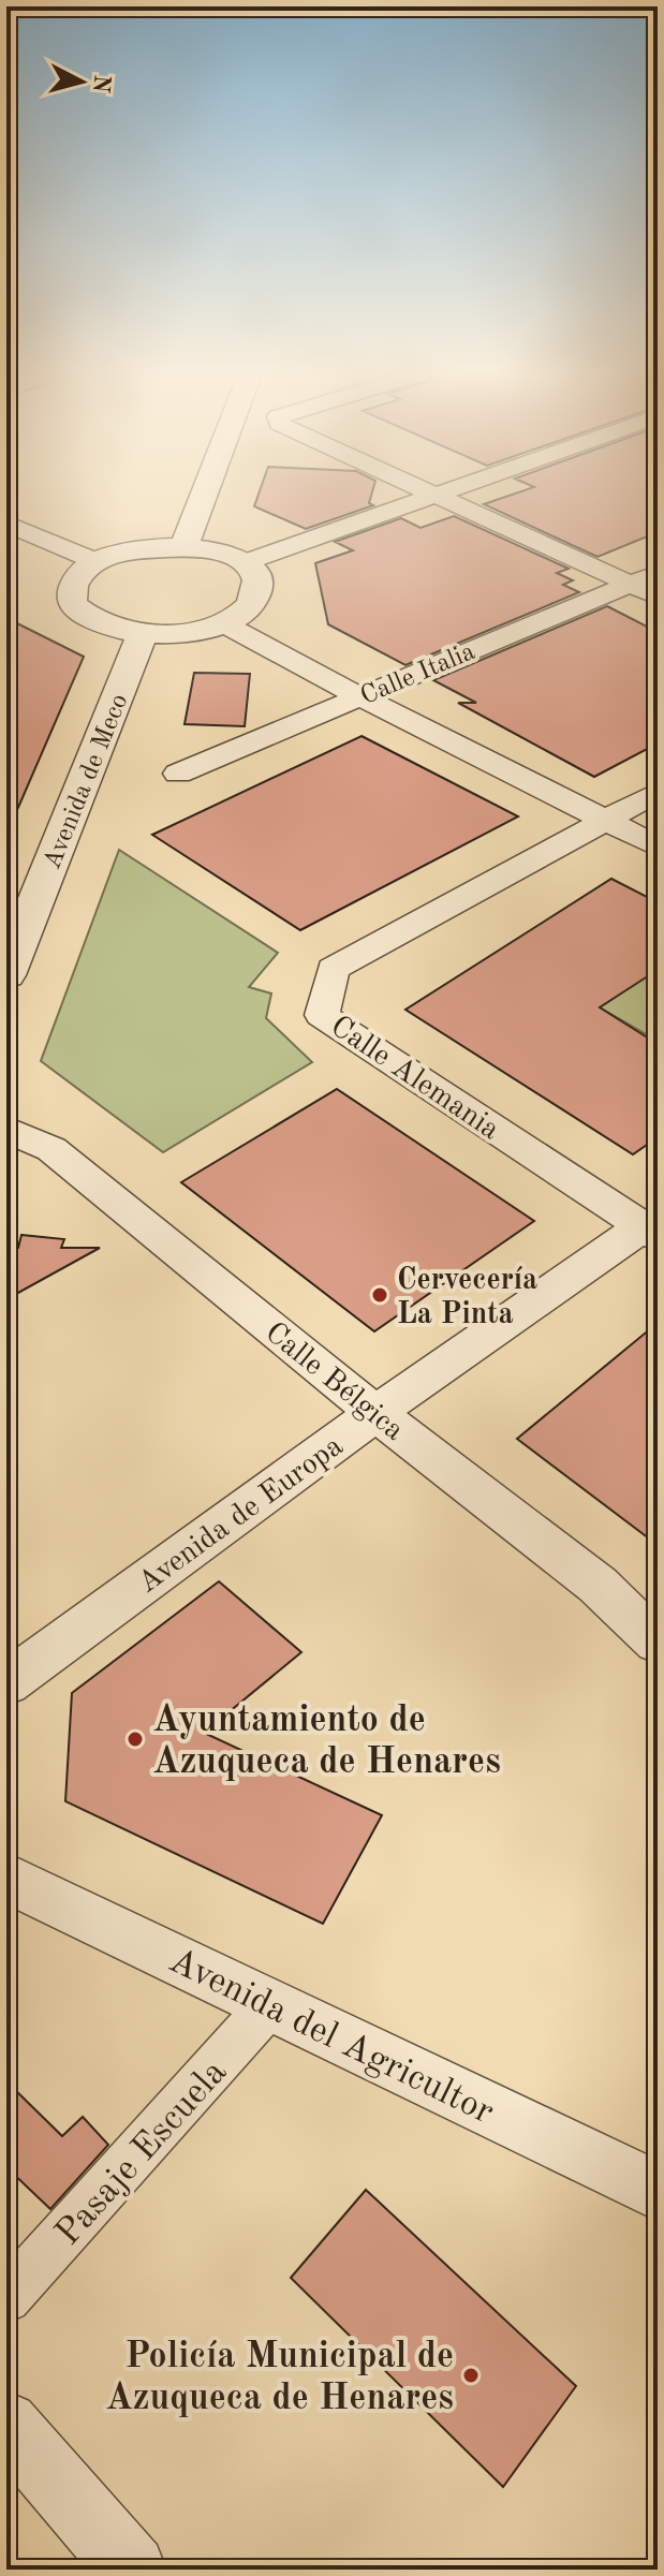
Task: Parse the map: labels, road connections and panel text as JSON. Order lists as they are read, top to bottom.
{
  "streets": {
    "street": [
      "Calle Italia",
      "Avenida de Meco",
      "Calle Alemania",
      "Calle Bélgica",
      "Avenida de Europa",
      "Avenida del Agricultor",
      "Pasaje Escuela"
    ]
  },
  "crossings": [
    ["Calle Alemania", "Avenida de Europa"],
    ["Calle Bélgica", "Avenida de Europa"],
    ["Avenida del Agricultor", "Pasaje Escuela"]
  ],
  "places": ["Cervecería La Pinta", "Ayuntamiento de Azuqueca de Henares", "Policía Municipal de Azuqueca de Henares"],
  "north": "right"
}
